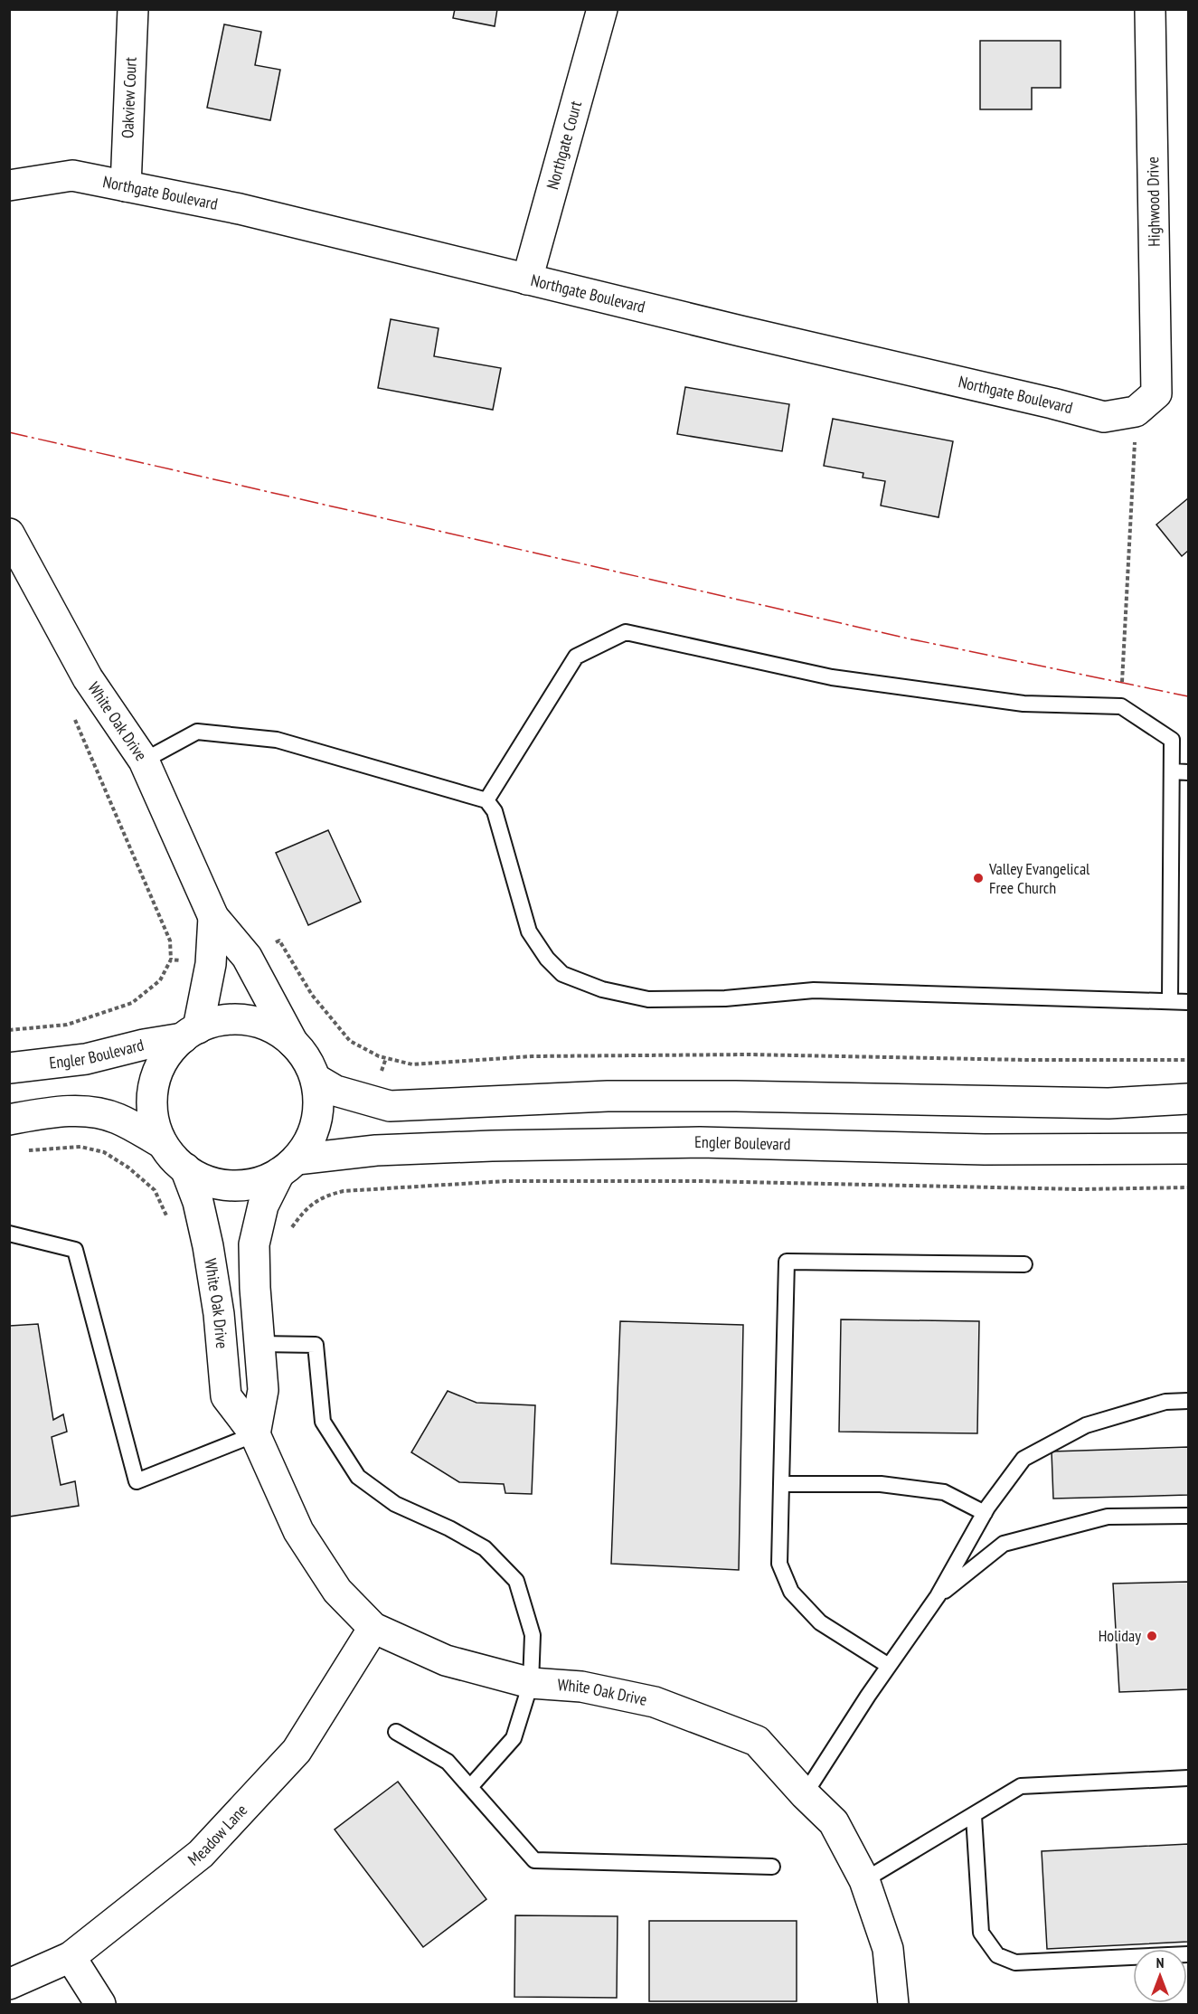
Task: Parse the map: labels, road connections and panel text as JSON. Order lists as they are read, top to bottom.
{
  "streets": {
    "street": [
      "Oakview Court",
      "Northgate Court",
      "Northgate Boulevard",
      "Highwood Drive",
      "White Oak Drive",
      "Engler Boulevard",
      "Meadow Lane"
    ]
  },
  "crossings": [
    ["Oakview Court", "Northgate Boulevard"],
    ["Northgate Court", "Northgate Boulevard"],
    ["Northgate Boulevard", "Highwood Drive"],
    ["White Oak Drive", "Engler Boulevard"],
    ["White Oak Drive", "Meadow Lane"]
  ],
  "places": ["Valley Evangelical Free Church", "Holiday"],
  "north": "top"
}
